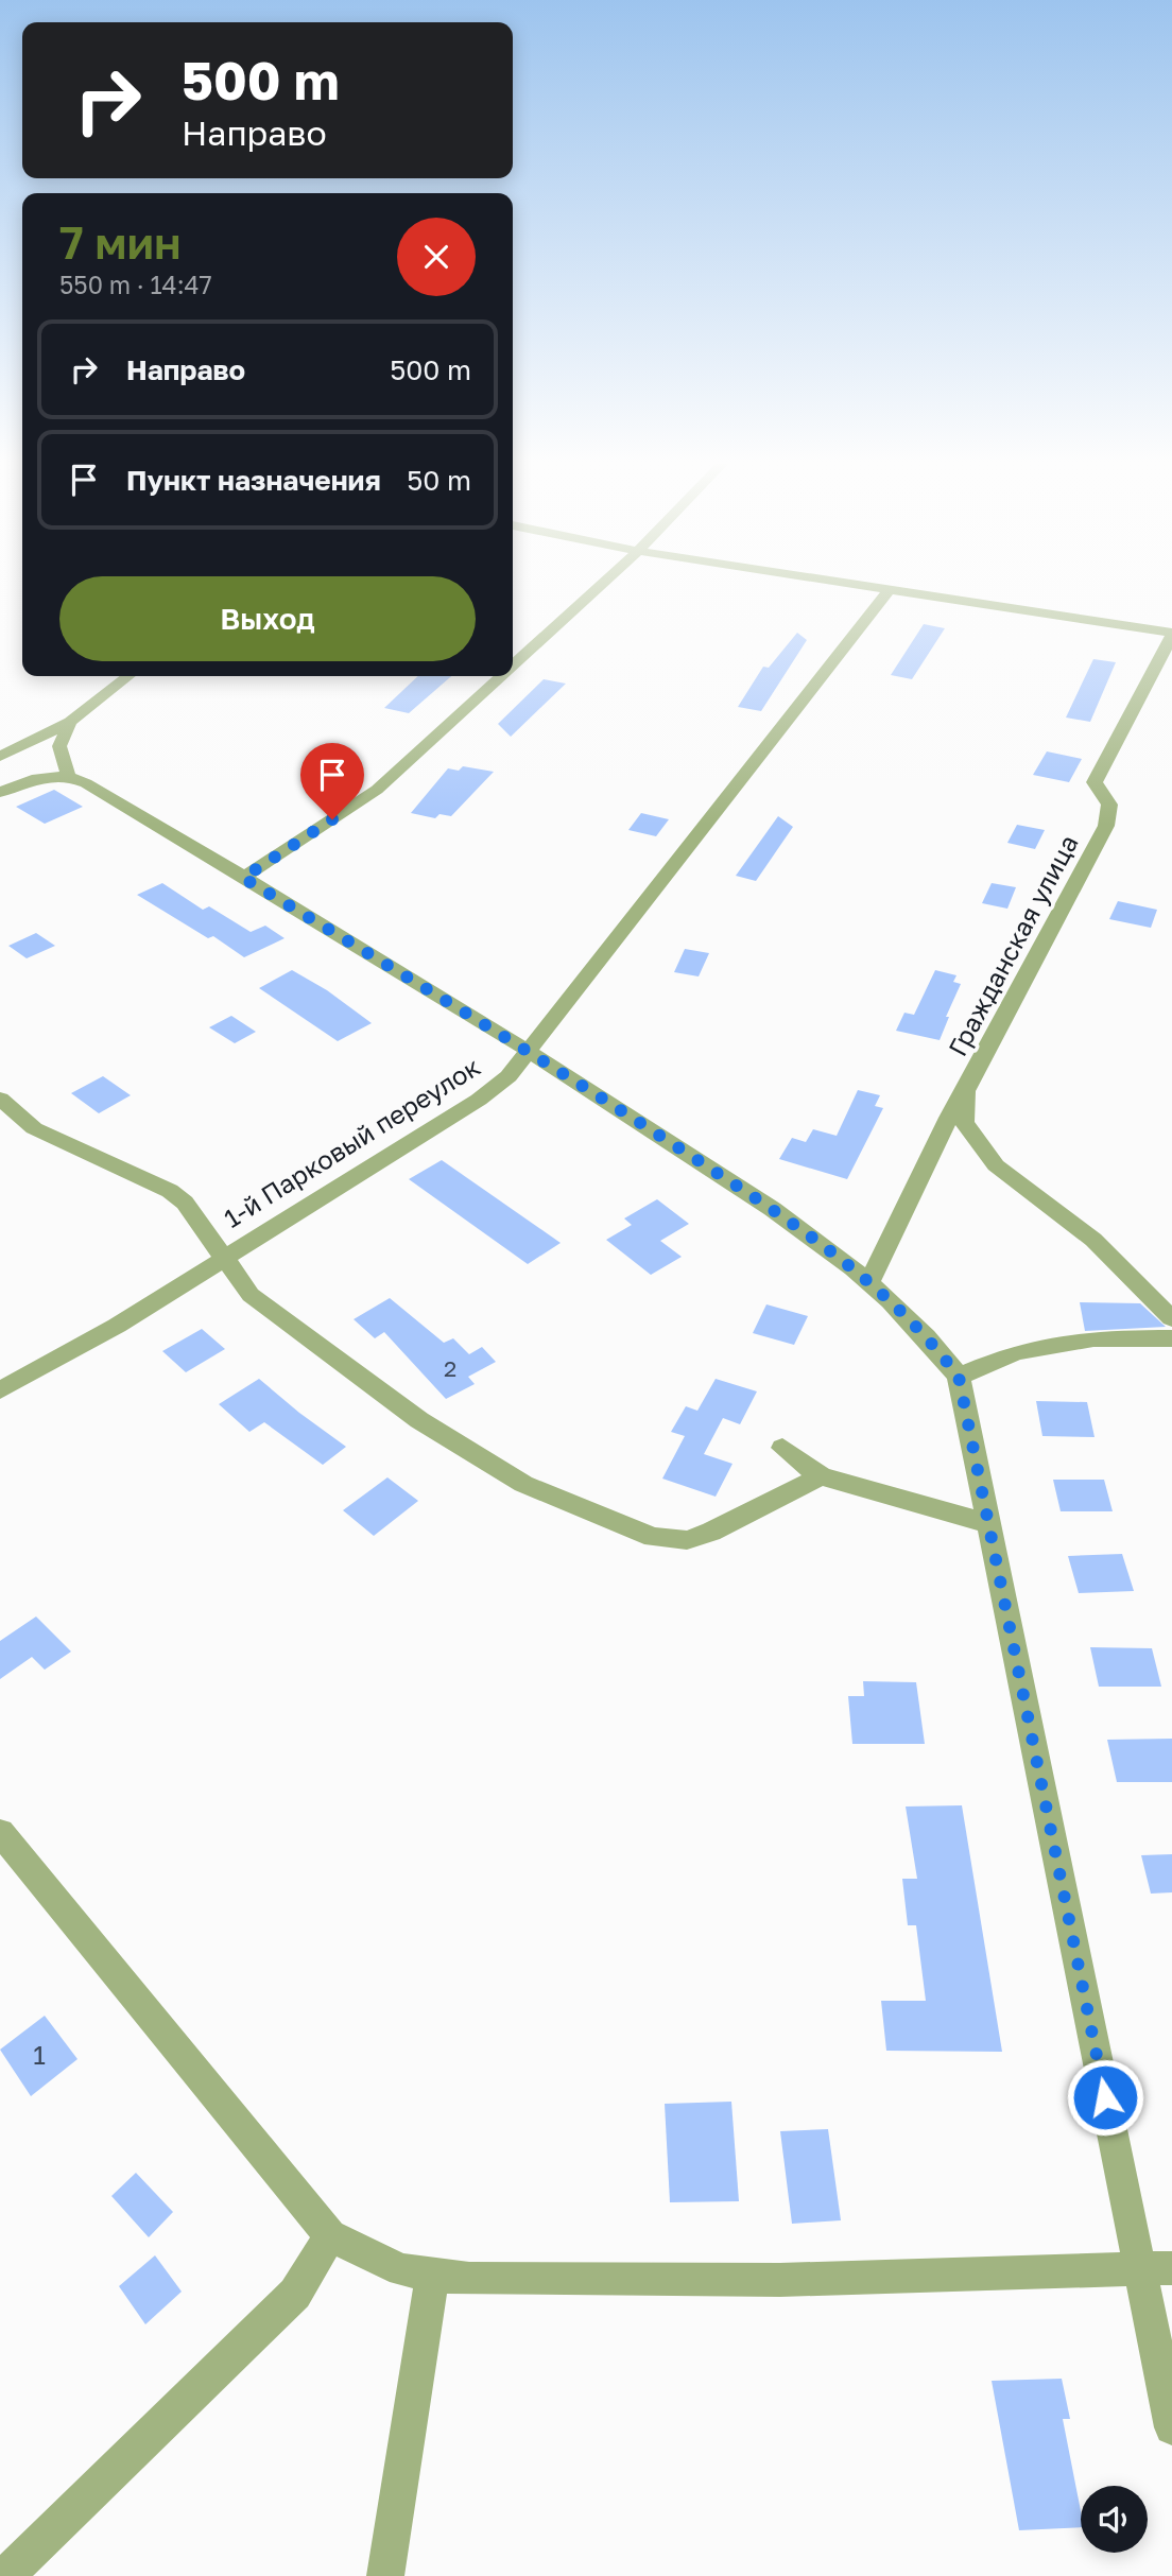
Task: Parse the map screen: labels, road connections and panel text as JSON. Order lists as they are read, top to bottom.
{
  "streets": {
    "street": ["Гражданская улица", "1-й Парковый переулок"]
  },
  "house_numbers": ["2", "1"],
  "page": {
    "turn": ["500 m", "Направо"],
    "heading": ["7 мин", "550 m · 14:47"],
    "list": [
      {
        "name": "Направо",
        "value": "500 m"
      },
      {
        "name": "Пункт назначения",
        "value": "50 m"
      }
    ],
    "buttons": "Выход"
  }
}
